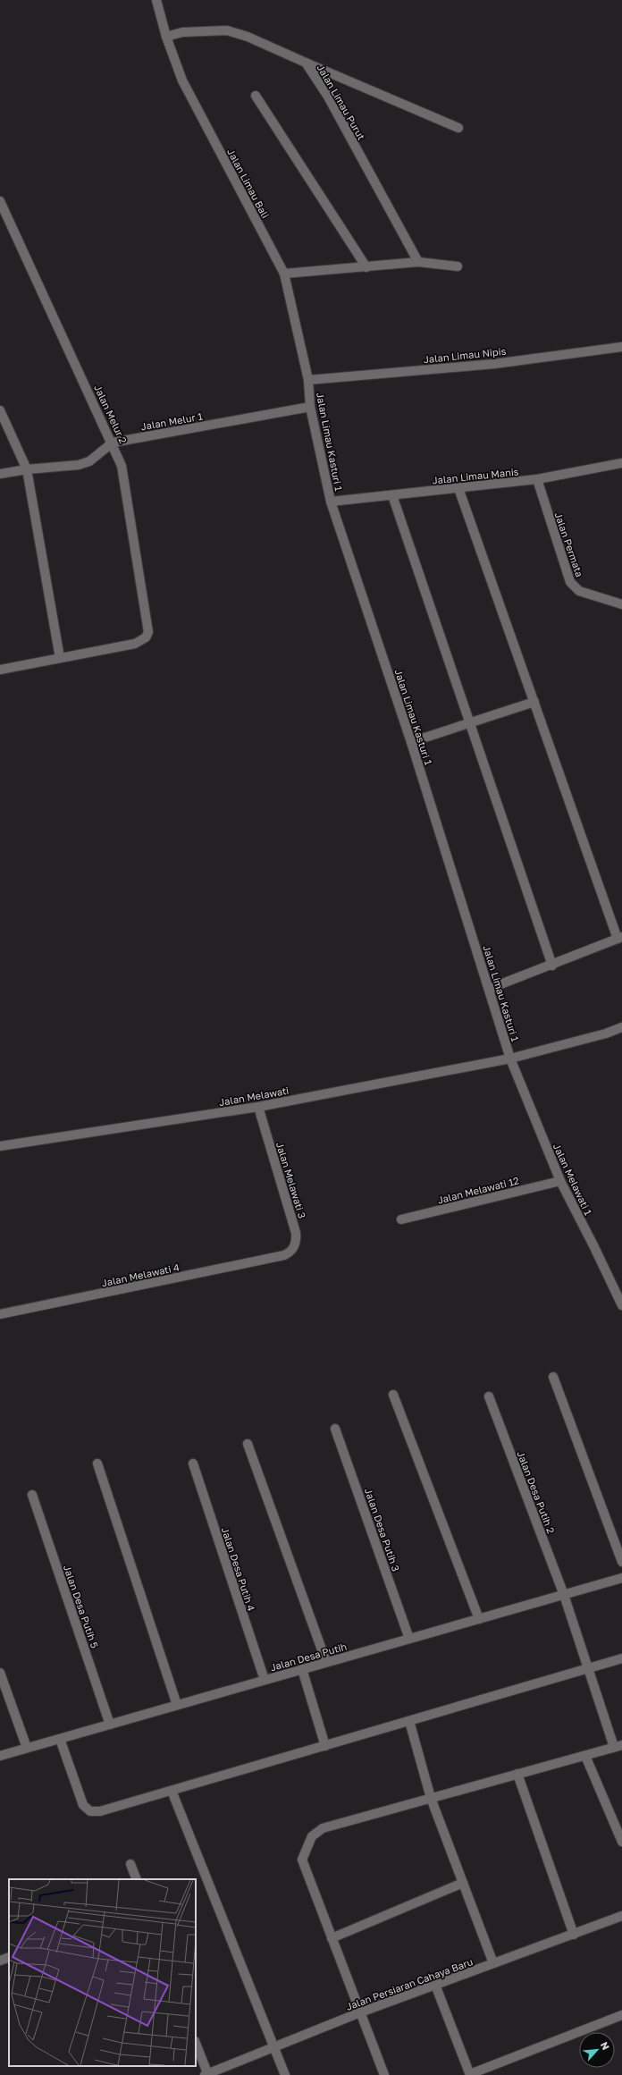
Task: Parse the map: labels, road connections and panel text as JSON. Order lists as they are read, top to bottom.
{
  "streets": {
    "street": [
      "Jalan Limau Purut",
      "Jalan Limau Bali",
      "Jalan Limau Nipis",
      "Jalan Melur 2",
      "Jalan Melur 1",
      "Jalan Limau Kasturi 1",
      "Jalan Limau Manis",
      "Jalan Permata",
      "Jalan Melawati",
      "Jalan Melawati 1",
      "Jalan Melawati 3",
      "Jalan Melawati 12",
      "Jalan Melawati 4",
      "Jalan Desa Putih 2",
      "Jalan Desa Putih 3",
      "Jalan Desa Putih 4",
      "Jalan Desa Putih 5",
      "Jalan Desa Putih",
      "Jalan Persiaran Cahaya Baru"
    ]
  },
  "crossings": [
    ["Jalan Limau Purut", "Jalan Limau Bali"],
    ["Jalan Limau Bali", "Jalan Limau Nipis"],
    ["Jalan Limau Bali", "Jalan Limau Kasturi 1"],
    ["Jalan Limau Nipis", "Jalan Limau Kasturi 1"],
    ["Jalan Melur 2", "Jalan Melur 1"],
    ["Jalan Melur 1", "Jalan Limau Kasturi 1"],
    ["Jalan Limau Kasturi 1", "Jalan Limau Manis"],
    ["Jalan Limau Kasturi 1", "Jalan Melawati"],
    ["Jalan Limau Kasturi 1", "Jalan Melawati 1"],
    ["Jalan Limau Manis", "Jalan Permata"],
    ["Jalan Melawati", "Jalan Melawati 1"],
    ["Jalan Melawati", "Jalan Melawati 3"],
    ["Jalan Melawati 1", "Jalan Melawati 12"],
    ["Jalan Melawati 3", "Jalan Melawati 4"],
    ["Jalan Desa Putih 2", "Jalan Desa Putih"],
    ["Jalan Desa Putih 3", "Jalan Desa Putih"],
    ["Jalan Desa Putih 4", "Jalan Desa Putih"],
    ["Jalan Desa Putih 5", "Jalan Desa Putih"]
  ],
  "north": "top right"
}
